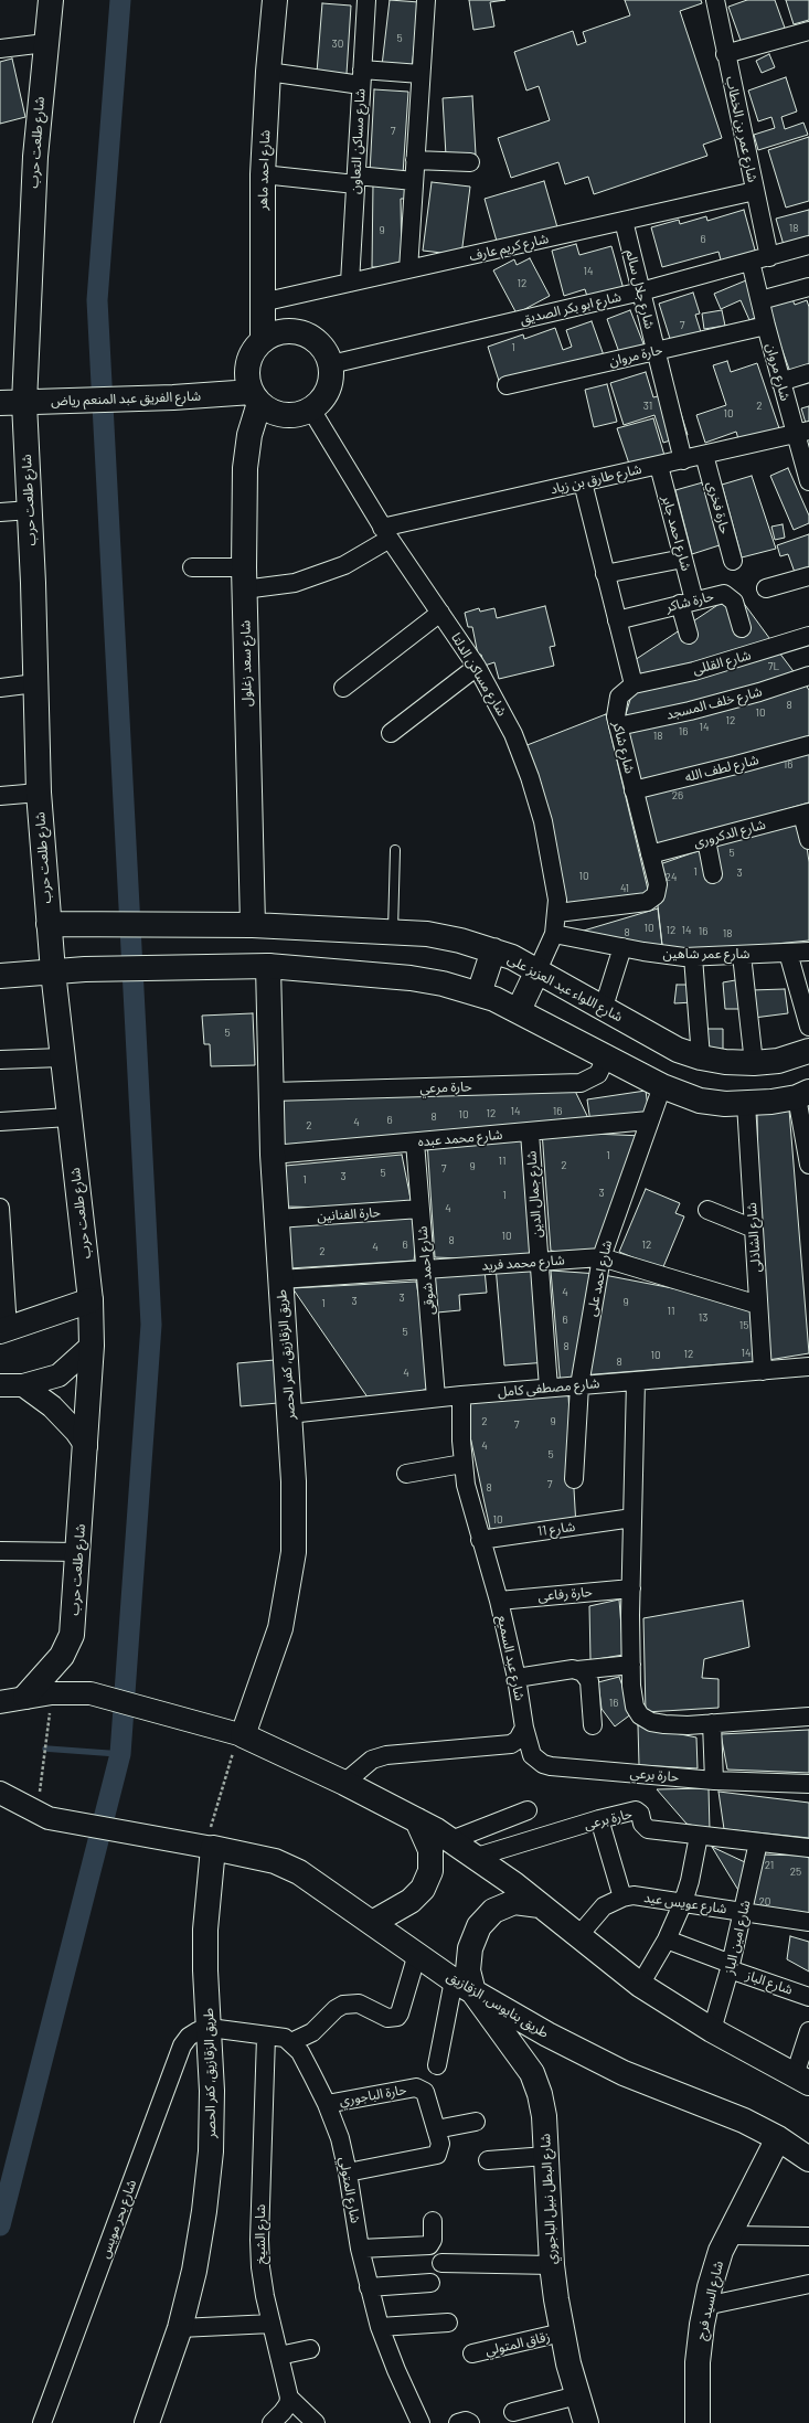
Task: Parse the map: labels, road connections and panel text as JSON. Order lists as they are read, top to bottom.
{
  "streets": {
    "main road": [
      "شارع طلعت حرب",
      "شارع احمد ماهر",
      "شارع الفريق عبد المنعم رياض",
      "شارع سعد زغلول",
      "شارع اللواء عبد العزيز على",
      "طريق الزقازيق, كفر الحصر",
      "طريق بنايوس, الزقازيق",
      "شارع البطل نبيل الباجوري",
      "شارع السيد فرج"
    ],
    "street": [
      "شارع عمر بن الخطاب",
      "شارع مساكن التعاون",
      "شارع كريم عارف",
      "شارع جلال سالم",
      "شارع ابو بكر الصديق",
      "حارة مروان",
      "شارع مروان",
      "شارع طارق بن زياد",
      "حارة فخري",
      "شارع احمد جابر",
      "حارة شاكر",
      "شارع القللى",
      "شارع مساكن الدلتا",
      "شارع خلف المسجد",
      "شارع شاكر",
      "شارع لطف الله",
      "شارع الدكرورى",
      "شارع عمر شاهين",
      "حارة مرعي",
      "شارع محمد عبده",
      "شارع جمال الدين",
      "حارة الفنانين",
      "شارع الشاذلى",
      "شارع محمد فريد",
      "شارع احمد شوقى",
      "شارع احمد على",
      "شارع مصطفى كامل",
      "شارع 11",
      "حارة رفاعى",
      "شارع عبد السميع",
      "حارة برعي",
      "حارة برعى",
      "شارع عويس عيد",
      "شارع امين الباز",
      "شارع الباز",
      "حارة الباجوري",
      "شارع المتولي",
      "شارع بحر مويس",
      "شارع الشيخ",
      "زقاق المتولي"
    ]
  },
  "crossings": [
    ["شارع عمر بن الخطاب", "شارع كريم عارف"],
    ["شارع عمر بن الخطاب", "شارع ابو بكر الصديق"],
    ["شارع مساكن التعاون", "شارع كريم عارف"],
    ["شارع طلعت حرب", "شارع الفريق عبد المنعم رياض"],
    ["شارع طلعت حرب", "شارع اللواء عبد العزيز على"],
    ["شارع احمد ماهر", "شارع كريم عارف"],
    ["شارع احمد ماهر", "شارع ابو بكر الصديق"],
    ["شارع احمد ماهر", "شارع الفريق عبد المنعم رياض"],
    ["شارع احمد ماهر", "شارع سعد زغلول"],
    ["شارع احمد ماهر", "شارع مساكن الدلتا"],
    ["شارع كريم عارف", "شارع جلال سالم"],
    ["شارع جلال سالم", "شارع ابو بكر الصديق"],
    ["شارع جلال سالم", "حارة مروان"],
    ["شارع جلال سالم", "شارع طارق بن زياد"],
    ["شارع ابو بكر الصديق", "شارع مروان"],
    ["شارع ابو بكر الصديق", "شارع الفريق عبد المنعم رياض"],
    ["شارع ابو بكر الصديق", "شارع سعد زغلول"],
    ["شارع ابو بكر الصديق", "شارع مساكن الدلتا"],
    ["حارة مروان", "شارع مروان"],
    ["شارع مروان", "شارع طارق بن زياد"],
    ["شارع الفريق عبد المنعم رياض", "شارع سعد زغلول"],
    ["شارع الفريق عبد المنعم رياض", "شارع مساكن الدلتا"],
    ["شارع طارق بن زياد", "حارة فخري"],
    ["شارع طارق بن زياد", "شارع احمد جابر"],
    ["شارع طارق بن زياد", "شارع سعد زغلول"],
    ["شارع طارق بن زياد", "شارع مساكن الدلتا"],
    ["شارع احمد جابر", "حارة شاكر"],
    ["شارع القللى", "شارع شاكر"],
    ["شارع سعد زغلول", "شارع مساكن الدلتا"],
    ["شارع سعد زغلول", "شارع اللواء عبد العزيز على"],
    ["شارع مساكن الدلتا", "شارع شاكر"],
    ["شارع مساكن الدلتا", "شارع عمر شاهين"],
    ["شارع مساكن الدلتا", "شارع اللواء عبد العزيز على"],
    ["شارع خلف المسجد", "شارع شاكر"],
    ["شارع شاكر", "شارع لطف الله"],
    ["شارع شاكر", "شارع الدكرورى"],
    ["حارة مرعي", "طريق الزقازيق, كفر الحصر"],
    ["شارع محمد عبده", "شارع جمال الدين"],
    ["شارع محمد عبده", "شارع احمد شوقى"],
    ["شارع محمد عبده", "شارع احمد على"],
    ["شارع محمد عبده", "طريق الزقازيق, كفر الحصر"],
    ["شارع جمال الدين", "شارع محمد فريد"],
    ["شارع جمال الدين", "شارع مصطفى كامل"],
    ["حارة الفنانين", "شارع احمد شوقى"],
    ["حارة الفنانين", "طريق الزقازيق, كفر الحصر"],
    ["شارع الشاذلى", "شارع محمد فريد"],
    ["شارع الشاذلى", "شارع مصطفى كامل"],
    ["شارع محمد فريد", "شارع احمد شوقى"],
    ["شارع محمد فريد", "شارع احمد على"],
    ["شارع محمد فريد", "طريق الزقازيق, كفر الحصر"],
    ["شارع احمد شوقى", "شارع مصطفى كامل"],
    ["شارع احمد على", "شارع مصطفى كامل"],
    ["طريق الزقازيق, كفر الحصر", "شارع مصطفى كامل"],
    ["طريق الزقازيق, كفر الحصر", "طريق بنايوس, الزقازيق"],
    ["طريق الزقازيق, كفر الحصر", "شارع بحر مويس"],
    ["شارع مصطفى كامل", "شارع عبد السميع"],
    ["شارع 11", "شارع عبد السميع"],
    ["حارة رفاعى", "شارع عبد السميع"],
    ["شارع عبد السميع", "حارة برعي"],
    ["حارة برعى", "شارع امين الباز"],
    ["شارع عويس عيد", "شارع امين الباز"],
    ["شارع امين الباز", "شارع الباز"],
    ["طريق بنايوس, الزقازيق", "شارع البطل نبيل الباجوري"],
    ["طريق بنايوس, الزقازيق", "شارع السيد فرج"],
    ["حارة الباجوري", "شارع المتولي"],
    ["شارع البطل نبيل الباجوري", "زقاق المتولي"]
  ],
  "house_numbers": [
    "5",
    "30",
    "7",
    "18",
    "9",
    "6",
    "14",
    "12",
    "7",
    "1",
    "31",
    "2",
    "10",
    "7L",
    "8",
    "10",
    "12",
    "14",
    "16",
    "18",
    "16",
    "26",
    "5",
    "1",
    "3",
    "10",
    "24",
    "41",
    "10",
    "12",
    "14",
    "16",
    "8",
    "18",
    "5",
    "14",
    "16",
    "12",
    "10",
    "8",
    "6",
    "4",
    "2",
    "1",
    "11",
    "2",
    "9",
    "7",
    "5",
    "3",
    "1",
    "3",
    "1",
    "4",
    "10",
    "8",
    "6",
    "12",
    "4",
    "2",
    "4",
    "3",
    "3",
    "9",
    "1",
    "11",
    "13",
    "6",
    "15",
    "5",
    "8",
    "14",
    "12",
    "10",
    "8",
    "4",
    "2",
    "9",
    "7",
    "4",
    "5",
    "7",
    "8",
    "10",
    "16",
    "21",
    "25",
    "20"
  ]
}
